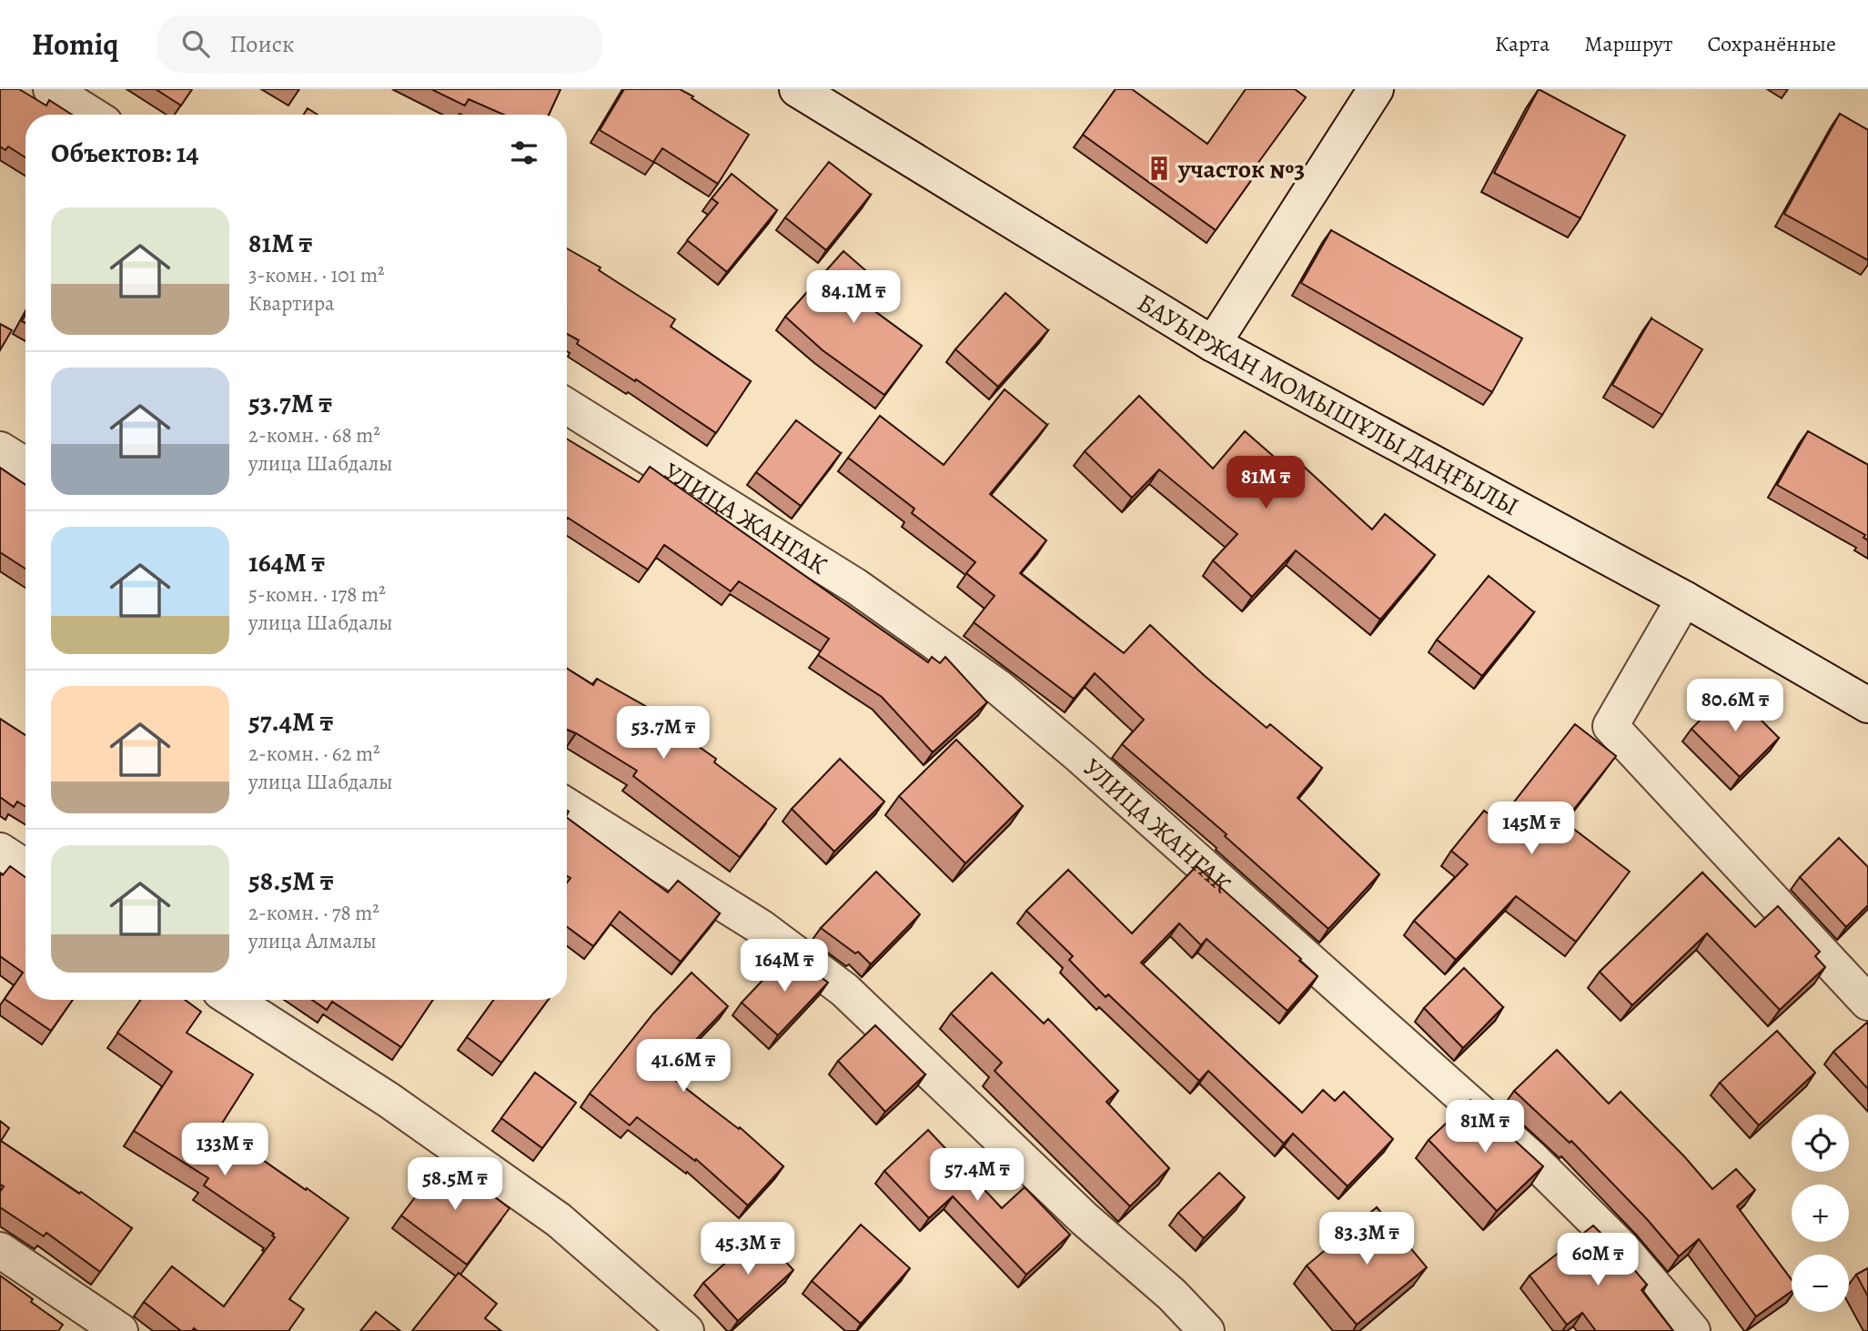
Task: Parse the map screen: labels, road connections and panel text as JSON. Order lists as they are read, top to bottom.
{
  "streets": {
    "street": ["БАУЫРЖАН МОМЫШҰЛЫ ДАҢҒЫЛЫ", "УЛИЦА ЖАНГАК"]
  },
  "places": {
    "building": ["участок №3"]
  },
  "page": {
    "header": "Homiq",
    "search": "Поиск",
    "nav": ["Карта", "Маршрут", "Сохранённые"],
    "heading": "Объектов: 14",
    "list": [
      {
        "name": "81M ₸",
        "note": "3-комн. · 101 m² · Квартира"
      },
      {
        "name": "53.7M ₸",
        "note": "2-комн. · 68 m² · улица Шабдалы"
      },
      {
        "name": "164M ₸",
        "note": "5-комн. · 178 m² · улица Шабдалы"
      },
      {
        "name": "57.4M ₸",
        "note": "2-комн. · 62 m² · улица Шабдалы"
      },
      {
        "name": "58.5M ₸",
        "note": "2-комн. · 78 m² · улица Алмалы"
      }
    ],
    "price": [
      "84.1M ₸",
      "81M ₸",
      "80.6M ₸",
      "53.7M ₸",
      "145M ₸",
      "164M ₸",
      "41.6M ₸",
      "81M ₸",
      "133M ₸",
      "57.4M ₸",
      "58.5M ₸",
      "83.3M ₸",
      "45.3M ₸",
      "60M ₸"
    ],
    "map_buttons": ["+", "−"]
  }
}
